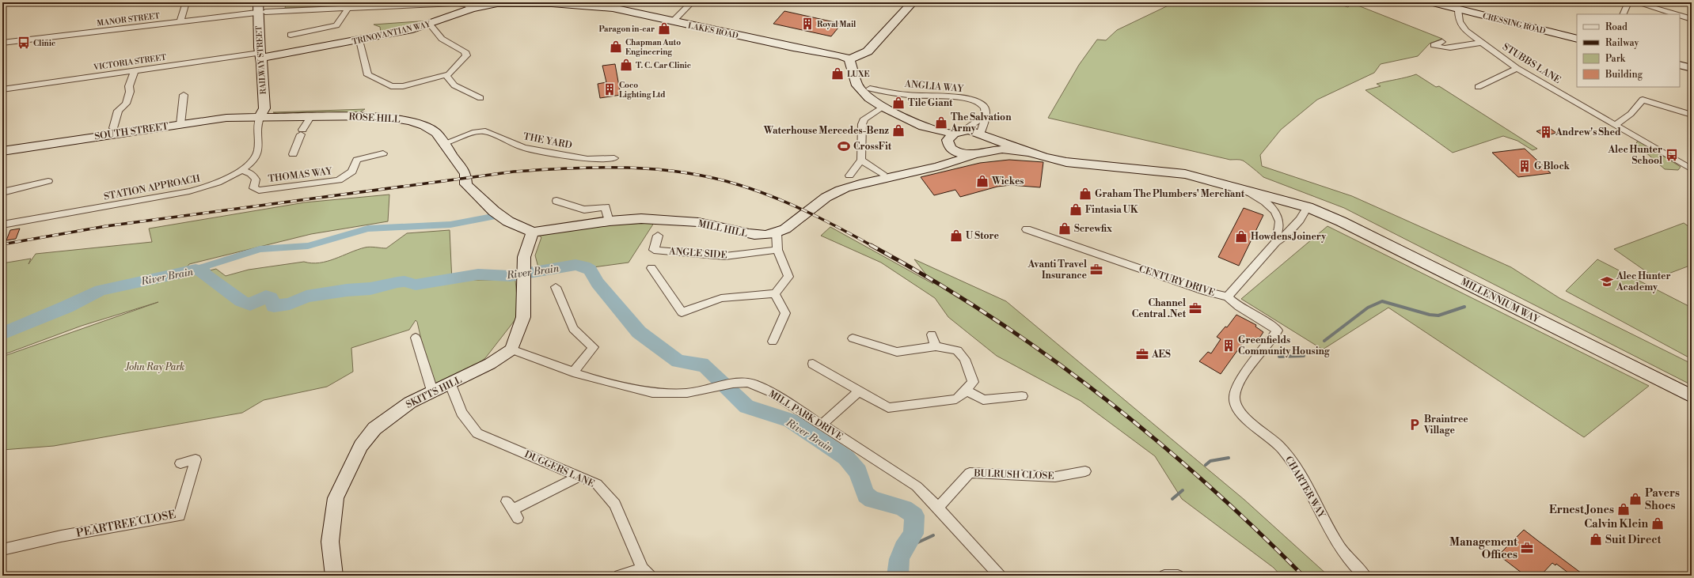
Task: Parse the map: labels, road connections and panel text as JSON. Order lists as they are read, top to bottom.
{
  "streets": {
    "main road": [
      "CRESSING ROAD",
      "LAKES ROAD",
      "TRINOVANTIAN WAY",
      "RAILWAY STREET",
      "ROSE HILL",
      "SOUTH STREET",
      "MILL HILL",
      "MILLENNIUM WAY",
      "SKITTS HILL"
    ],
    "street": [
      "MANOR STREET",
      "VICTORIA STREET",
      "STUBBS LANE",
      "ANGLIA WAY",
      "THE YARD",
      "THOMAS WAY",
      "STATION APPROACH",
      "ANGLE SIDE",
      "CENTURY DRIVE",
      "MILL PARK DRIVE",
      "DUGGERS LANE",
      "BULRUSH CLOSE",
      "CHARTER WAY",
      "PEARTREE CLOSE"
    ]
  },
  "crossings": [
    ["MANOR STREET", "LAKES ROAD"],
    ["MANOR STREET", "TRINOVANTIAN WAY"],
    ["MANOR STREET", "RAILWAY STREET"],
    ["CRESSING ROAD", "STUBBS LANE"],
    ["LAKES ROAD", "TRINOVANTIAN WAY"],
    ["TRINOVANTIAN WAY", "RAILWAY STREET"],
    ["TRINOVANTIAN WAY", "VICTORIA STREET"],
    ["RAILWAY STREET", "VICTORIA STREET"],
    ["RAILWAY STREET", "ROSE HILL"],
    ["RAILWAY STREET", "SOUTH STREET"],
    ["RAILWAY STREET", "STATION APPROACH"],
    ["ROSE HILL", "SOUTH STREET"],
    ["ROSE HILL", "THE YARD"],
    ["ROSE HILL", "STATION APPROACH"],
    ["ROSE HILL", "MILL HILL"],
    ["SOUTH STREET", "STATION APPROACH"],
    ["THOMAS WAY", "STATION APPROACH"],
    ["CENTURY DRIVE", "MILLENNIUM WAY"],
    ["CENTURY DRIVE", "CHARTER WAY"],
    ["SKITTS HILL", "MILL PARK DRIVE"],
    ["SKITTS HILL", "DUGGERS LANE"],
    ["MILL PARK DRIVE", "BULRUSH CLOSE"]
  ],
  "water": ["River Brain"],
  "parks": ["John Ray Park"],
  "places": {
    "building": [
      "Royal Mail",
      "Coco Lighting Ltd",
      "Andrew's Shed",
      "G Block",
      "Greenfields Community Housing"
    ],
    "shop": [
      "Paragon in-car",
      "Chapman Auto Engineering",
      "T. C. Car Clinic",
      "LUXE",
      "Tile Giant",
      "The Salvation Army",
      "Waterhouse Mercedes-Benz",
      "Wickes",
      "Graham The Plumbers' Merchant",
      "Fintasia UK",
      "Screwfix",
      "U Store",
      "Howdens Joinery",
      "Pavers Shoes",
      "Ernest Jones",
      "Calvin Klein",
      "Suit Direct"
    ],
    "bus stop": ["Clinic", "Alec Hunter School"],
    "sports": ["CrossFit"],
    "office": [
      "Avanti Travel Insurance",
      "Channel Central .Net",
      "AES",
      "Management Offices"
    ],
    "school or university": ["Alec Hunter Academy"],
    "parking": ["Braintree Village"]
  },
  "legend": [
    "Road",
    "Railway",
    "Park",
    "Building"
  ]
}
